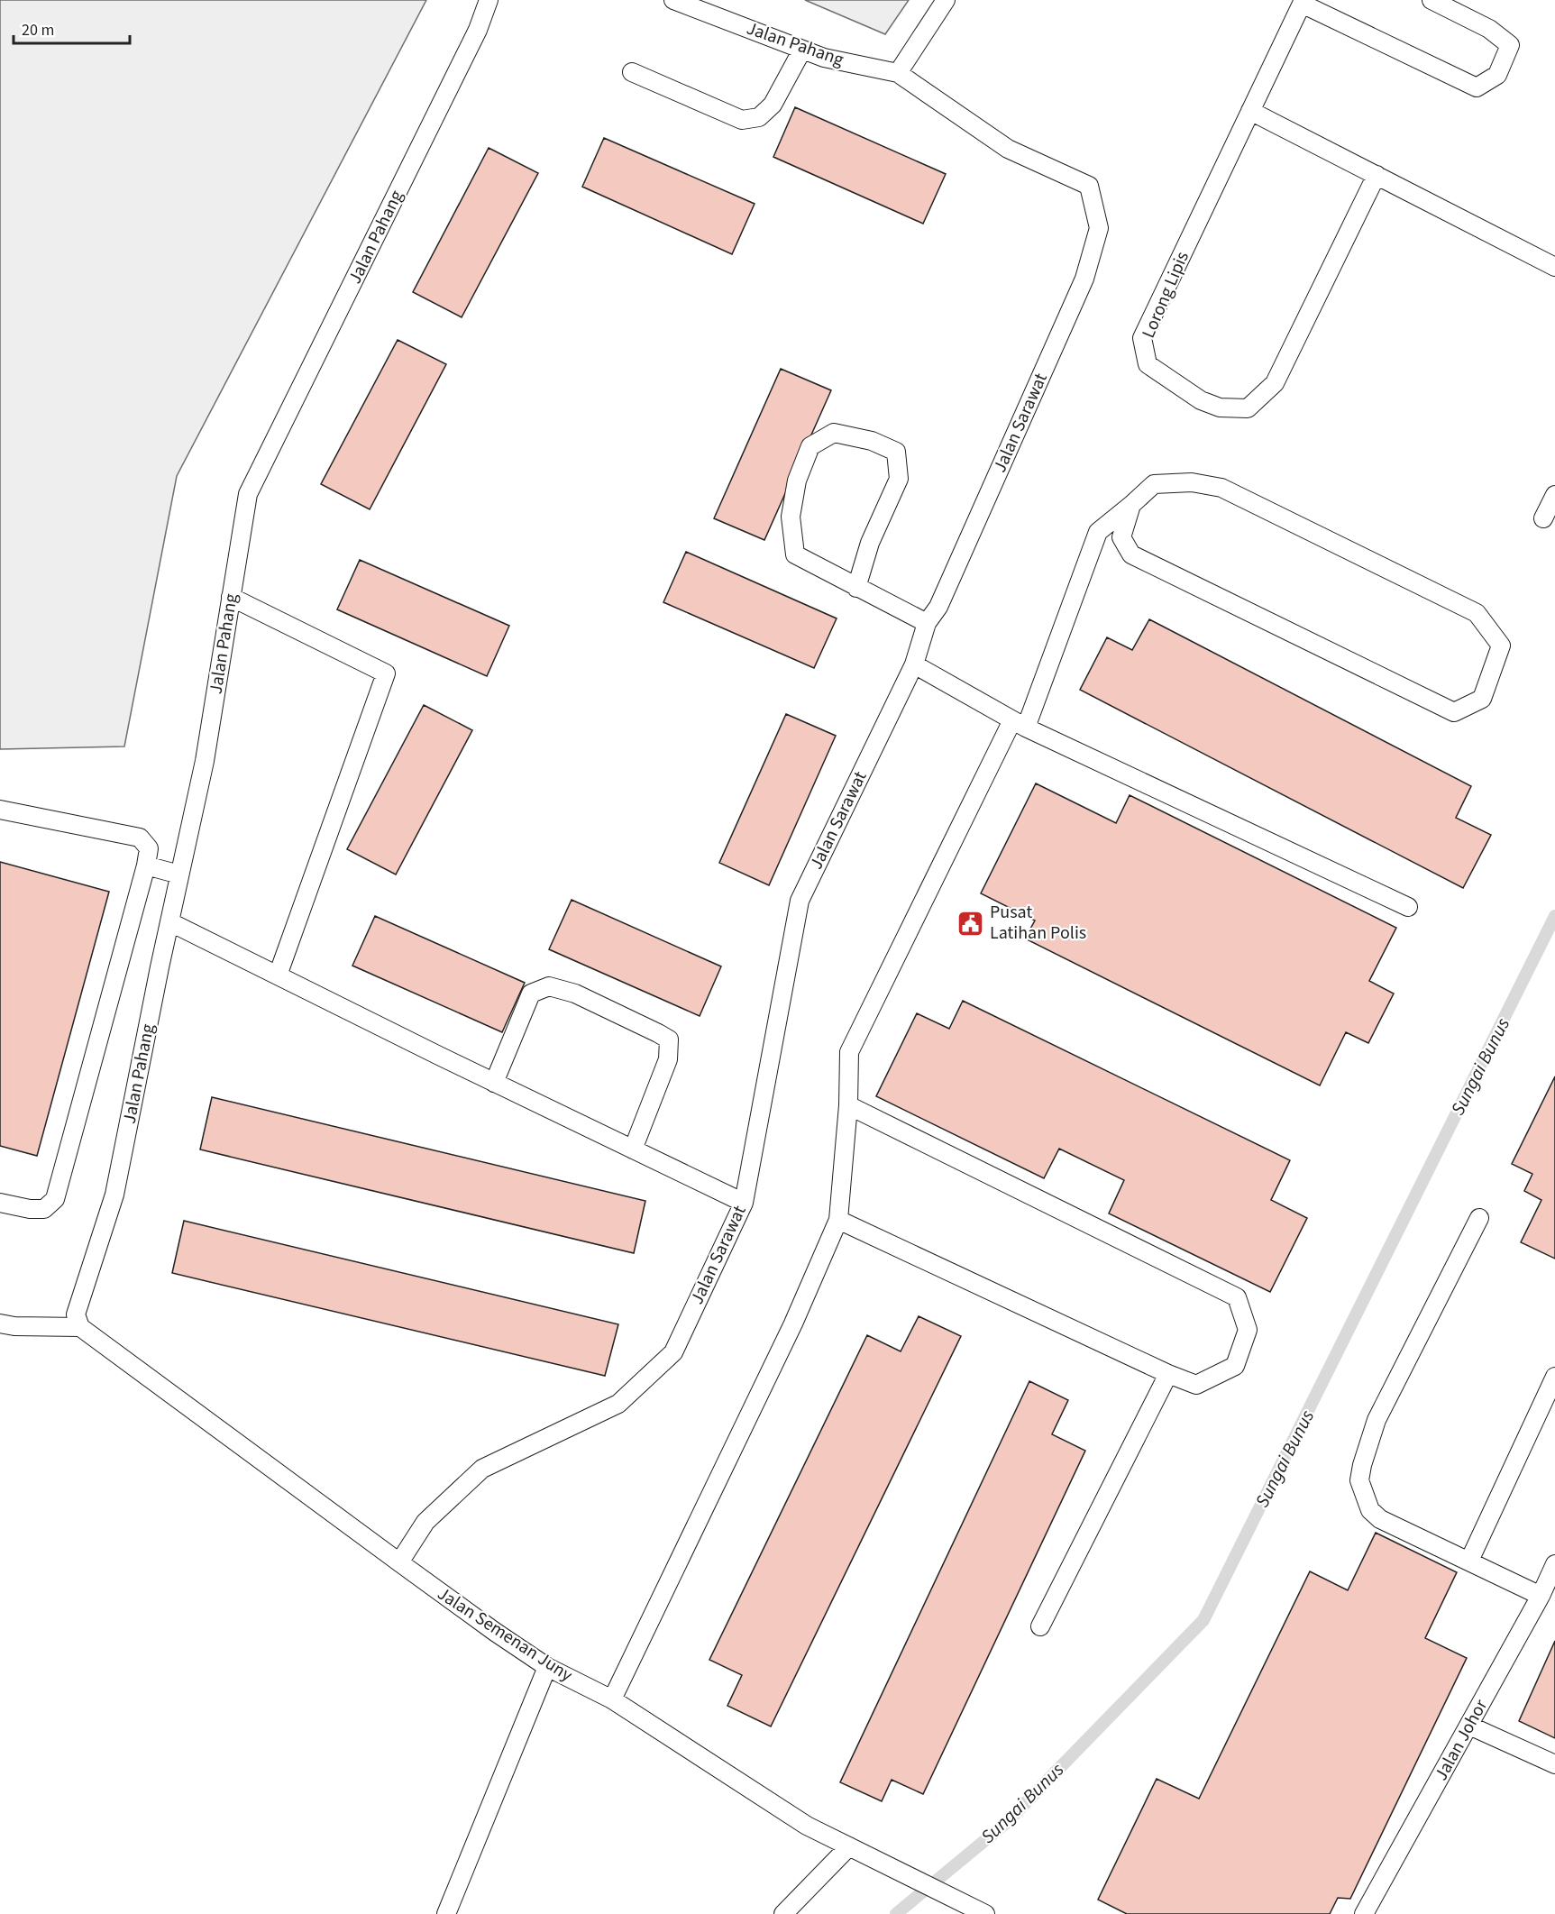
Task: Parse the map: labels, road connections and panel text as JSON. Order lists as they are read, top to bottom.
{
  "streets": {
    "lane": [
      "Jalan Pahang",
      "Lorong Lipis",
      "Jalan Sarawat",
      "Jalan Semenan Juny",
      "Jalan Johor"
    ]
  },
  "crossings": [
    ["Jalan Pahang", "Jalan Sarawat"],
    ["Jalan Pahang", "Jalan Semenan Juny"],
    ["Jalan Sarawat", "Jalan Semenan Juny"]
  ],
  "water": ["Sungai Bunus"],
  "places": {
    "public building": ["Pusat Latihan Polis"]
  },
  "scale_bar": "20 m"
}
